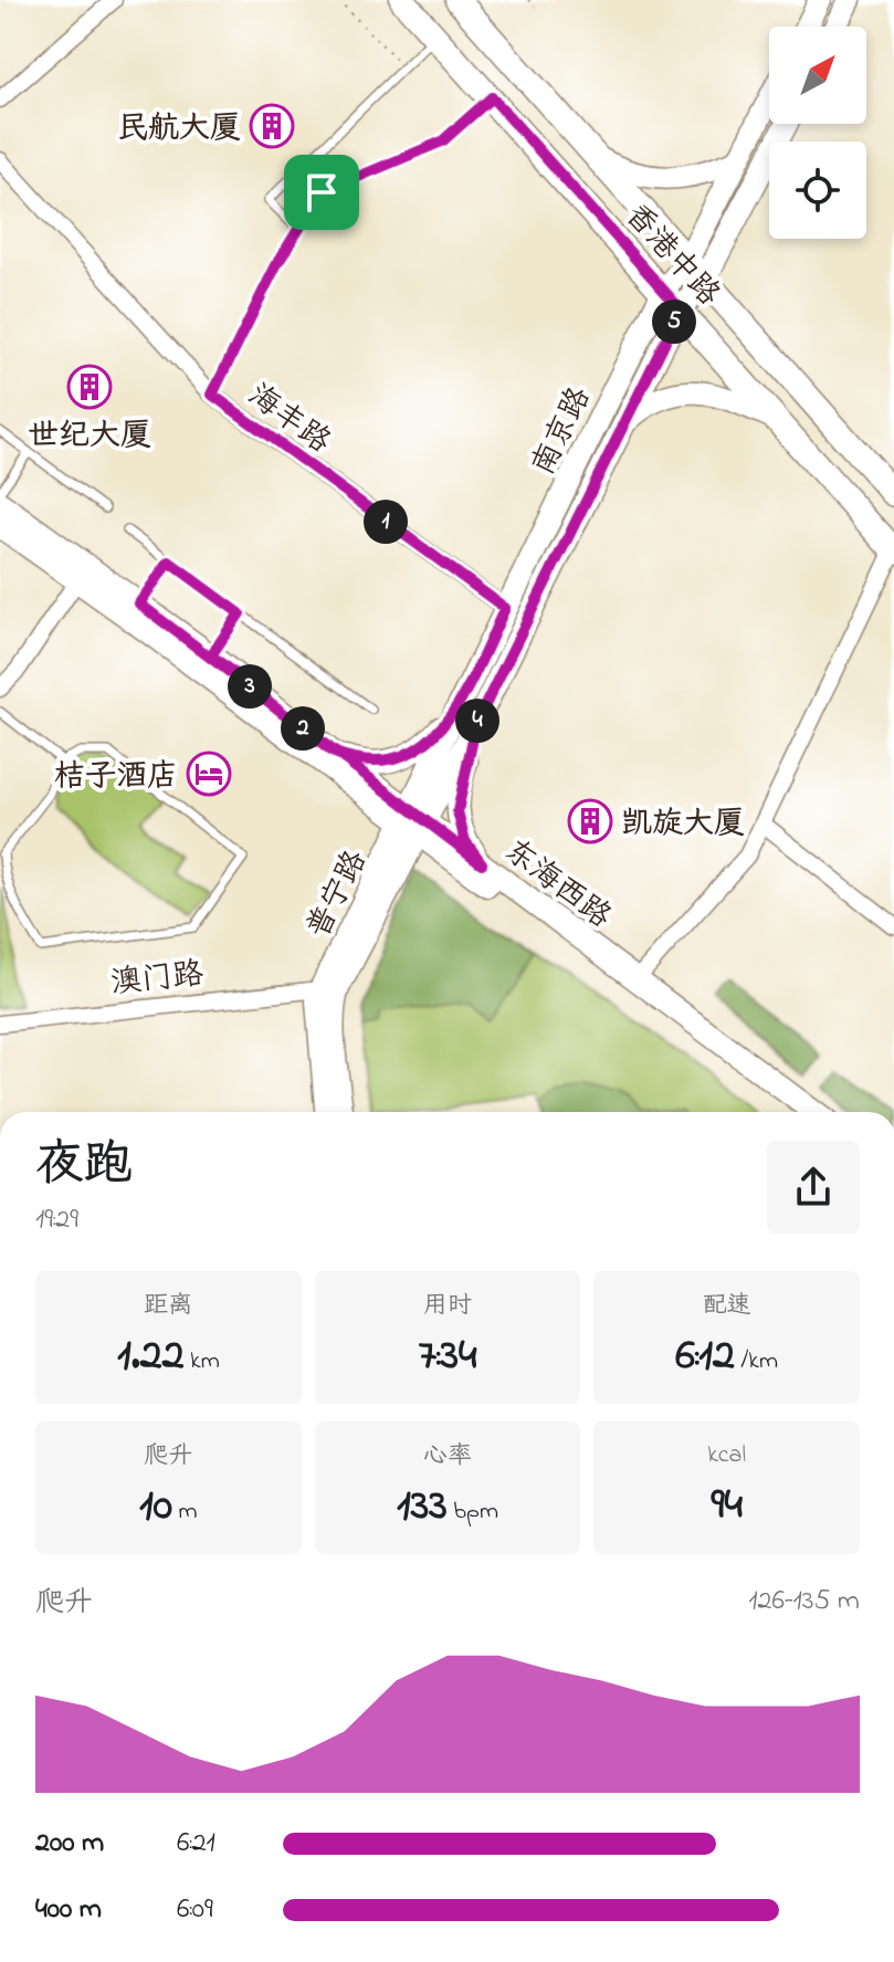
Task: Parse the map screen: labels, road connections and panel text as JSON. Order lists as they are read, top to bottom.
{
  "streets": {
    "main road": [
      "香港中路",
      "南京路",
      "东海西路",
      "普宁路"
    ],
    "street": ["海丰路", "澳门路"]
  },
  "crossings": [
    ["香港中路", "南京路"],
    ["海丰路", "南京路"],
    ["南京路", "东海西路"],
    ["南京路", "普宁路"],
    ["东海西路", "普宁路"],
    ["普宁路", "澳门路"]
  ],
  "places": {
    "building": ["民航大厦", "世纪大厦", "凯旋大厦"],
    "hotel": ["桔子酒店"]
  },
  "north": "top right",
  "page": {
    "pins": [
      "5",
      "1",
      "3",
      "4",
      "2"
    ],
    "heading": ["夜跑", "19:29"],
    "stats": [
      ["距离", "1.22 km"],
      ["用时", "7:34"],
      ["配速", "6:12 /km"],
      ["爬升", "10 m"],
      ["心率", "133 bpm"],
      ["kcal", "94"]
    ],
    "chart": ["爬升", "126–135 m"],
    "list": [
      {
        "name": "200 m",
        "note": "6:21"
      },
      {
        "name": "400 m",
        "note": "6:09"
      }
    ]
  }
}
